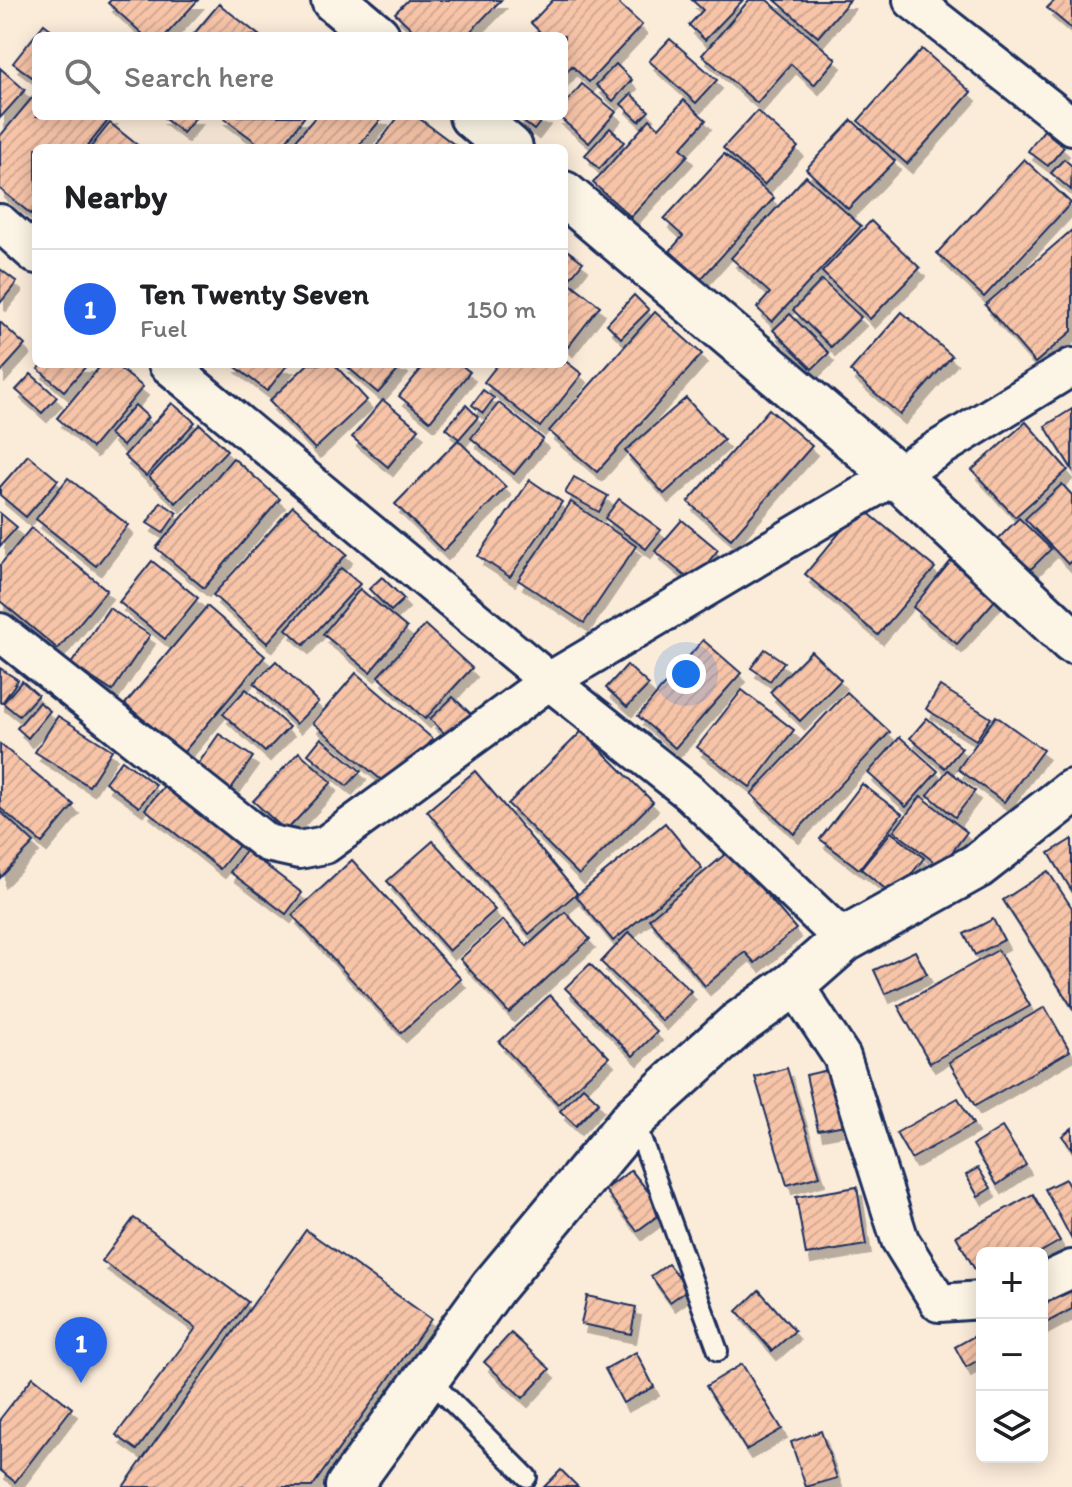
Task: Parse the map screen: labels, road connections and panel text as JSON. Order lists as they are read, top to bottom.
{
  "page": {
    "search": "Search here",
    "heading": "Nearby",
    "list": [
      {
        "mark": "1",
        "name": "Ten Twenty Seven",
        "note": "Fuel",
        "value": "150 m"
      }
    ],
    "map_buttons": ["+", "−"],
    "pins": "1"
  }
}
